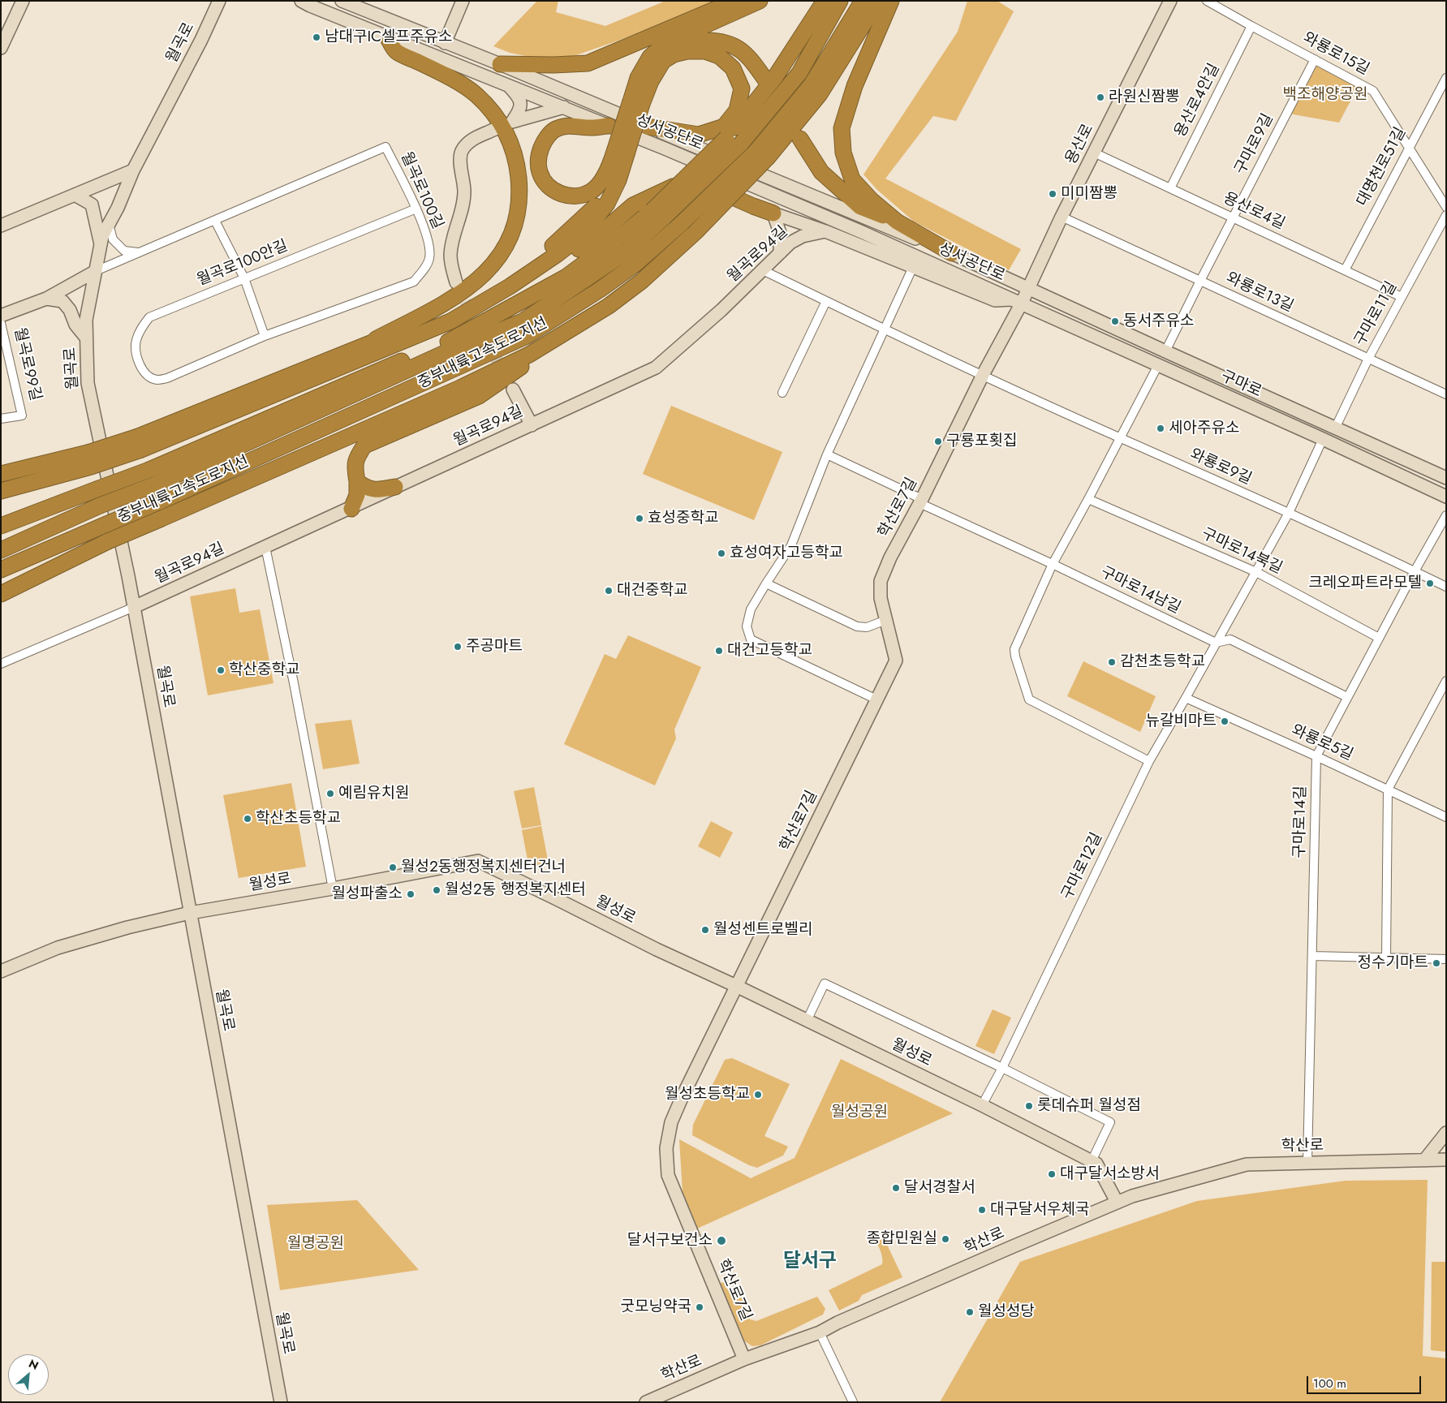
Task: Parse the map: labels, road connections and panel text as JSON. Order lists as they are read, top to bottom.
{
  "streets": {
    "highway": ["중부내륙고속도로지선"],
    "main road": [
      "월곡로",
      "성서공단로",
      "용산로",
      "월곡로94길",
      "월곡로99길",
      "구마로",
      "학산로7길",
      "월성로",
      "학산로"
    ],
    "street": [
      "와룡로15길",
      "용산로4안길",
      "구마로9길",
      "대명천로51길",
      "월곡로100길",
      "용산로4길",
      "월곡로100안길",
      "와룡로13길",
      "구마로11길",
      "와룡로9길",
      "구마로14북길",
      "구마로14남길",
      "와룡로5길",
      "구마로14길",
      "구마로12길"
    ]
  },
  "crossings": [
    ["월곡로", "월곡로100길"],
    ["월곡로", "월곡로94길"],
    ["월곡로", "월곡로99길"],
    ["월곡로", "월성로"],
    ["와룡로15길", "용산로4안길"],
    ["와룡로15길", "구마로9길"],
    ["와룡로15길", "대명천로51길"],
    ["용산로4안길", "용산로4길"],
    ["성서공단로", "용산로"],
    ["성서공단로", "구마로"],
    ["성서공단로", "학산로7길"],
    ["용산로", "용산로4길"],
    ["용산로", "와룡로13길"],
    ["용산로", "구마로"],
    ["용산로", "학산로7길"],
    ["구마로9길", "용산로4길"],
    ["구마로9길", "와룡로13길"],
    ["구마로9길", "구마로"],
    ["대명천로51길", "용산로4길"],
    ["월곡로100길", "월곡로100안길"],
    ["월곡로100길", "월곡로99길"],
    ["용산로4길", "구마로11길"],
    ["월곡로94길", "와룡로9길"],
    ["와룡로13길", "구마로11길"],
    ["구마로11길", "구마로"],
    ["구마로", "학산로7길"],
    ["구마로", "구마로12길"],
    ["와룡로9길", "학산로7길"],
    ["와룡로9길", "구마로14길"],
    ["와룡로9길", "구마로12길"],
    ["학산로7길", "구마로14남길"],
    ["학산로7길", "월성로"],
    ["학산로7길", "학산로"],
    ["구마로14북길", "구마로14길"],
    ["구마로14북길", "구마로12길"],
    ["구마로14남길", "구마로14길"],
    ["구마로14남길", "구마로12길"],
    ["와룡로5길", "구마로14길"],
    ["와룡로5길", "구마로12길"],
    ["구마로14길", "학산로"],
    ["구마로12길", "월성로"],
    ["월성로", "학산로"]
  ],
  "districts": ["달서구"],
  "parks": ["백조해양공원", "월성공원", "월명공원"],
  "places": [
    "남대구IC셀프주유소",
    "라원신짬뽕",
    "미미짬뽕",
    "동서주유소",
    "세아주유소",
    "구룡포횟집",
    "효성중학교",
    "효성여자고등학교",
    "크레오파트라모텔",
    "대건중학교",
    "주공마트",
    "대건고등학교",
    "감천초등학교",
    "학산중학교",
    "뉴갈비마트",
    "예림유치원",
    "학산초등학교",
    "월성2동행정복지센터건너",
    "월성2동 행정복지센터",
    "월성파출소",
    "월성센트로벨리",
    "정수기마트",
    "월성초등학교",
    "롯데슈퍼 월성점",
    "대구달서소방서",
    "달서경찰서",
    "대구달서우체국",
    "종합민원실",
    "달서구보건소",
    "굿모닝약국",
    "월성성당"
  ],
  "scale_bar": "100 m",
  "north": "top right"
}
